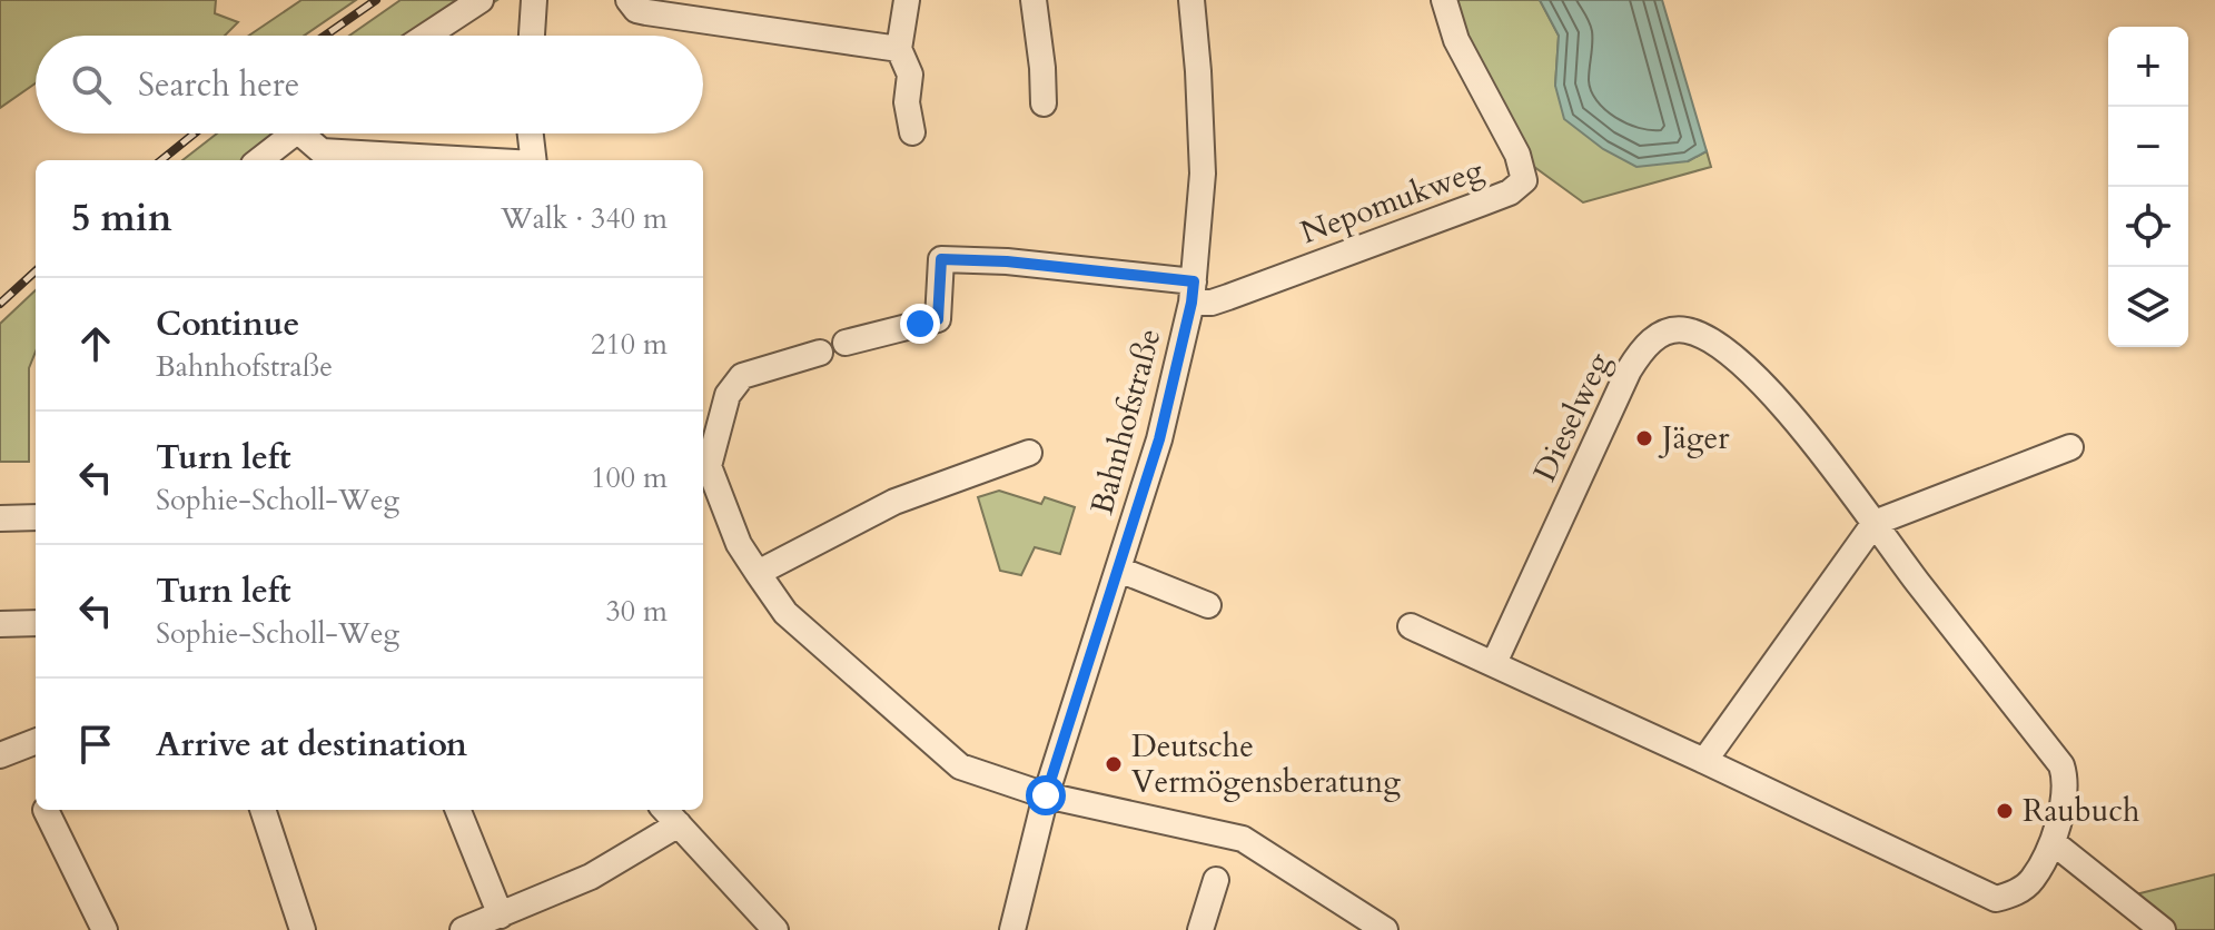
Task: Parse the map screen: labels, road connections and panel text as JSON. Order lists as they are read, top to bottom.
{
  "streets": {
    "street": ["Nepomukweg", "Dieselweg", "Bahnhofstraße"]
  },
  "crossings": [
    ["Nepomukweg", "Bahnhofstraße"]
  ],
  "places": ["Jäger", "Deutsche Vermögensberatung", "Raubuch"],
  "page": {
    "map_buttons": ["+", "−"],
    "search": "Search here",
    "heading": ["5 min", "Walk · 340 m"],
    "list": [
      ["Continue", "Bahnhofstraße", "210 m"],
      ["Turn left", "Sophie-Scholl-Weg", "100 m"],
      ["Turn left", "Sophie-Scholl-Weg", "30 m"],
      "Arrive at destination"
    ]
  }
}
